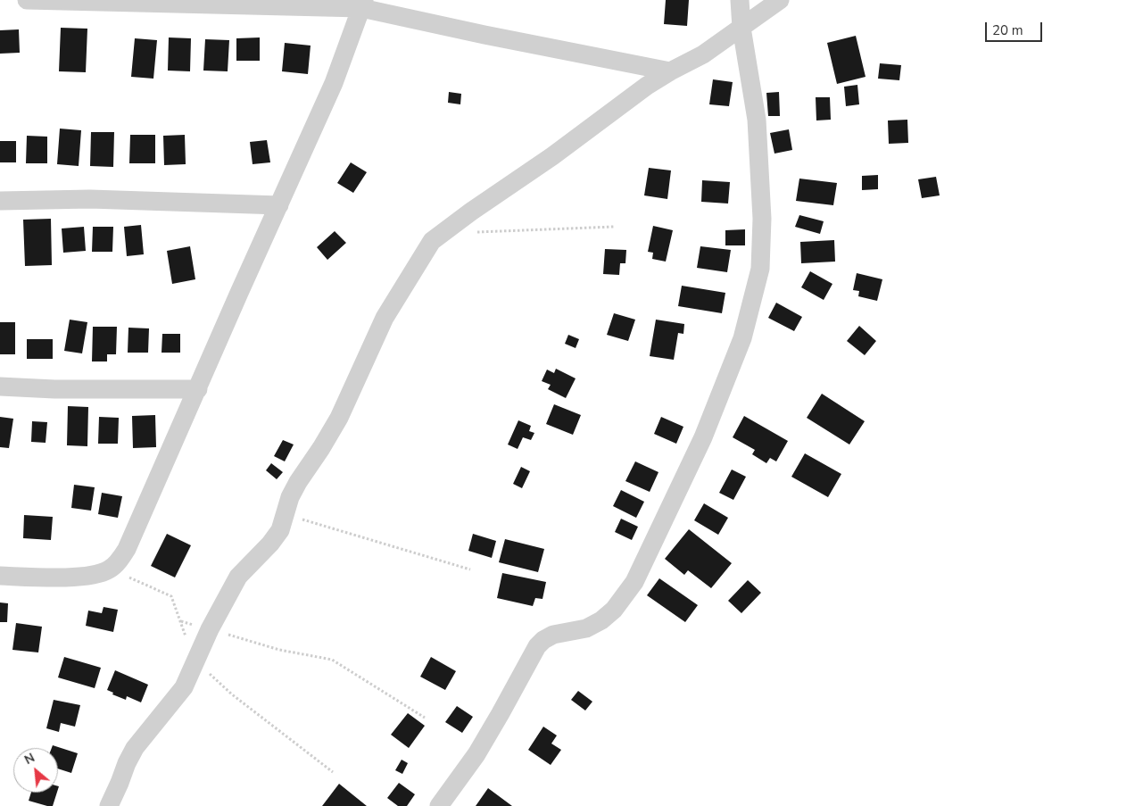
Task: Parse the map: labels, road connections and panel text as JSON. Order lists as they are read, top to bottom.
{
  "scale_bar": "20 m",
  "north": "top left"
}
